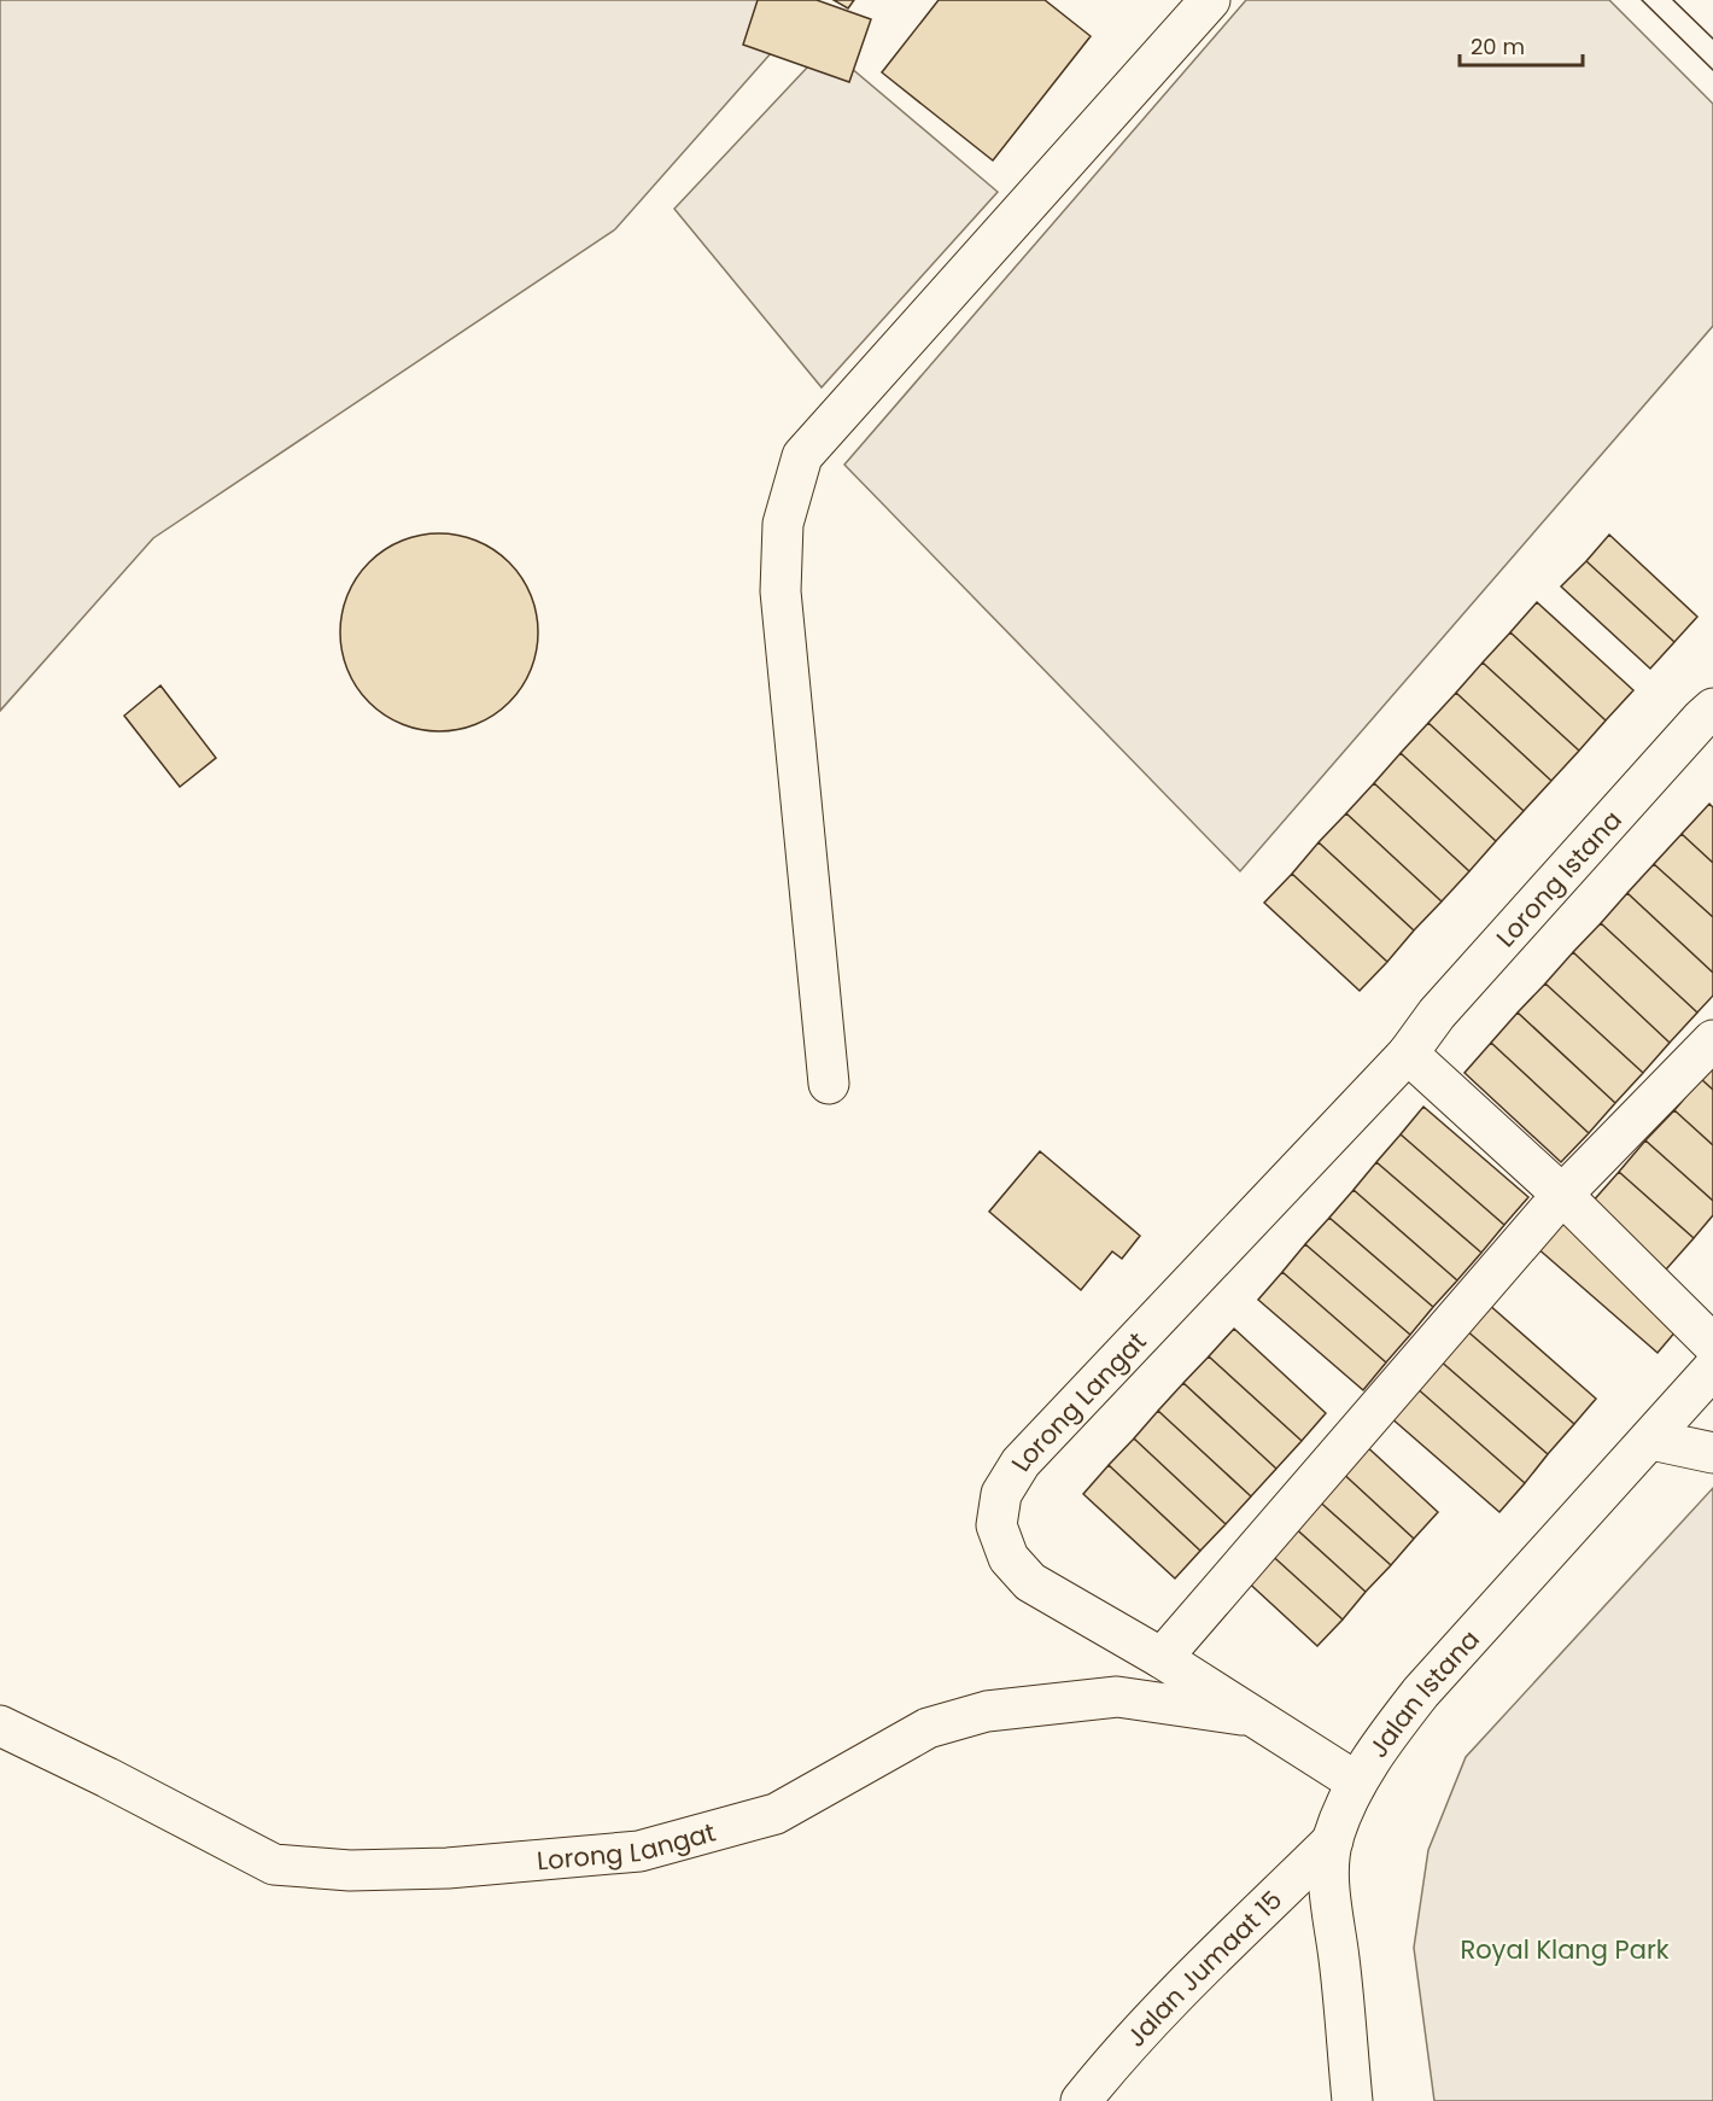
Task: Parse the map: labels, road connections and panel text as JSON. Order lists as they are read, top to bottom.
{
  "streets": {
    "street": [
      "Lorong Istana",
      "Lorong Langat",
      "Jalan Istana",
      "Jalan Jumaat 15"
    ]
  },
  "crossings": [
    ["Lorong Istana", "Lorong Langat"],
    ["Lorong Langat", "Jalan Istana"],
    ["Jalan Istana", "Jalan Jumaat 15"]
  ],
  "parks": ["Royal Klang Park"],
  "scale_bar": "20 m"
}
